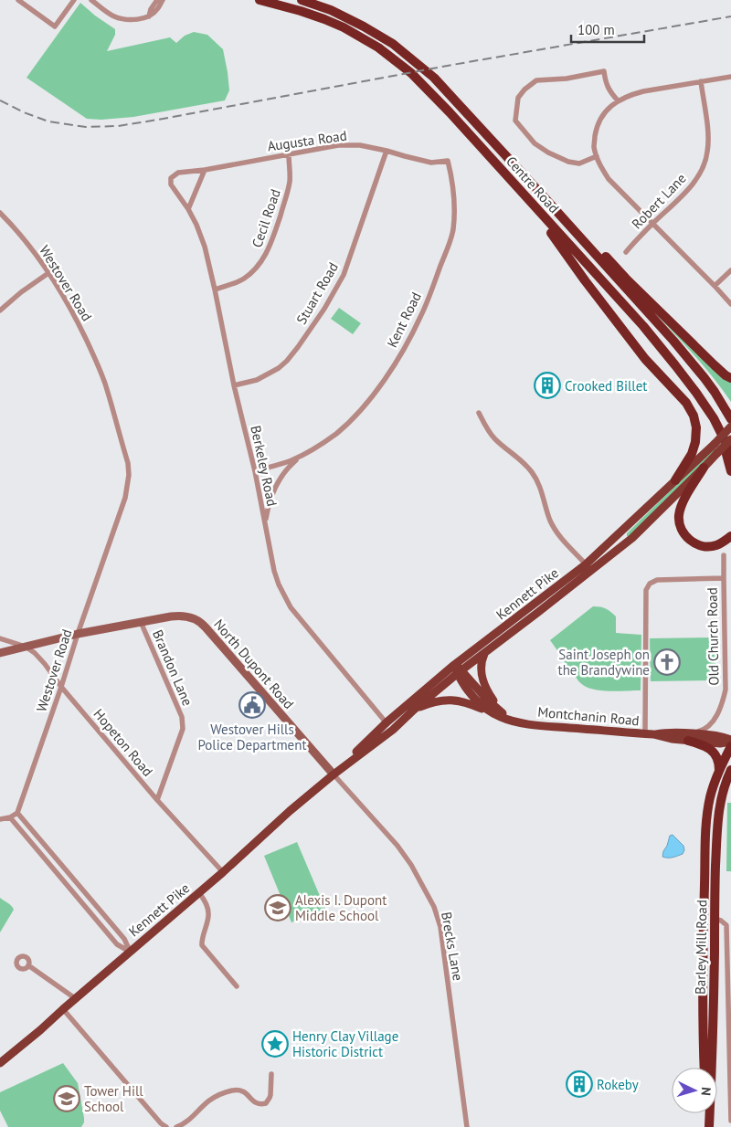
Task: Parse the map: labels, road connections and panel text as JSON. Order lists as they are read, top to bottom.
{
  "streets": {
    "highway": ["Centre Road", "Barley Mill Road"],
    "main road": ["Kennett Pike", "North Dupont Road", "Montchanin Road"],
    "street": [
      "Augusta Road",
      "Robert Lane",
      "Cecil Road",
      "Westover Road",
      "Stuart Road",
      "Kent Road",
      "Berkeley Road",
      "Old Church Road",
      "Brandon Lane",
      "Hopeton Road",
      "Brecks Lane"
    ]
  },
  "crossings": [
    ["Augusta Road", "Cecil Road"],
    ["Augusta Road", "Stuart Road"],
    ["Augusta Road", "Kent Road"],
    ["Augusta Road", "Berkeley Road"],
    ["Cecil Road", "Berkeley Road"],
    ["Westover Road", "North Dupont Road"],
    ["Westover Road", "Hopeton Road"],
    ["Stuart Road", "Berkeley Road"],
    ["Kent Road", "Berkeley Road"],
    ["Berkeley Road", "Kennett Pike"],
    ["Kennett Pike", "North Dupont Road"],
    ["Kennett Pike", "Montchanin Road"],
    ["Kennett Pike", "Hopeton Road"],
    ["Kennett Pike", "Brecks Lane"],
    ["Old Church Road", "Montchanin Road"],
    ["North Dupont Road", "Brandon Lane"],
    ["North Dupont Road", "Hopeton Road"],
    ["North Dupont Road", "Brecks Lane"],
    ["Brandon Lane", "Hopeton Road"]
  ],
  "places": {
    "building": ["Crooked Billet", "Rokeby"],
    "church": ["Saint Joseph on the Brandywine"],
    "public building": ["Westover Hills Police Department"],
    "school or university": ["Alexis I. Dupont Middle School", "Tower Hill School"],
    "place": ["Henry Clay Village Historic District"]
  },
  "scale_bar": "100 m",
  "north": "right"
}
